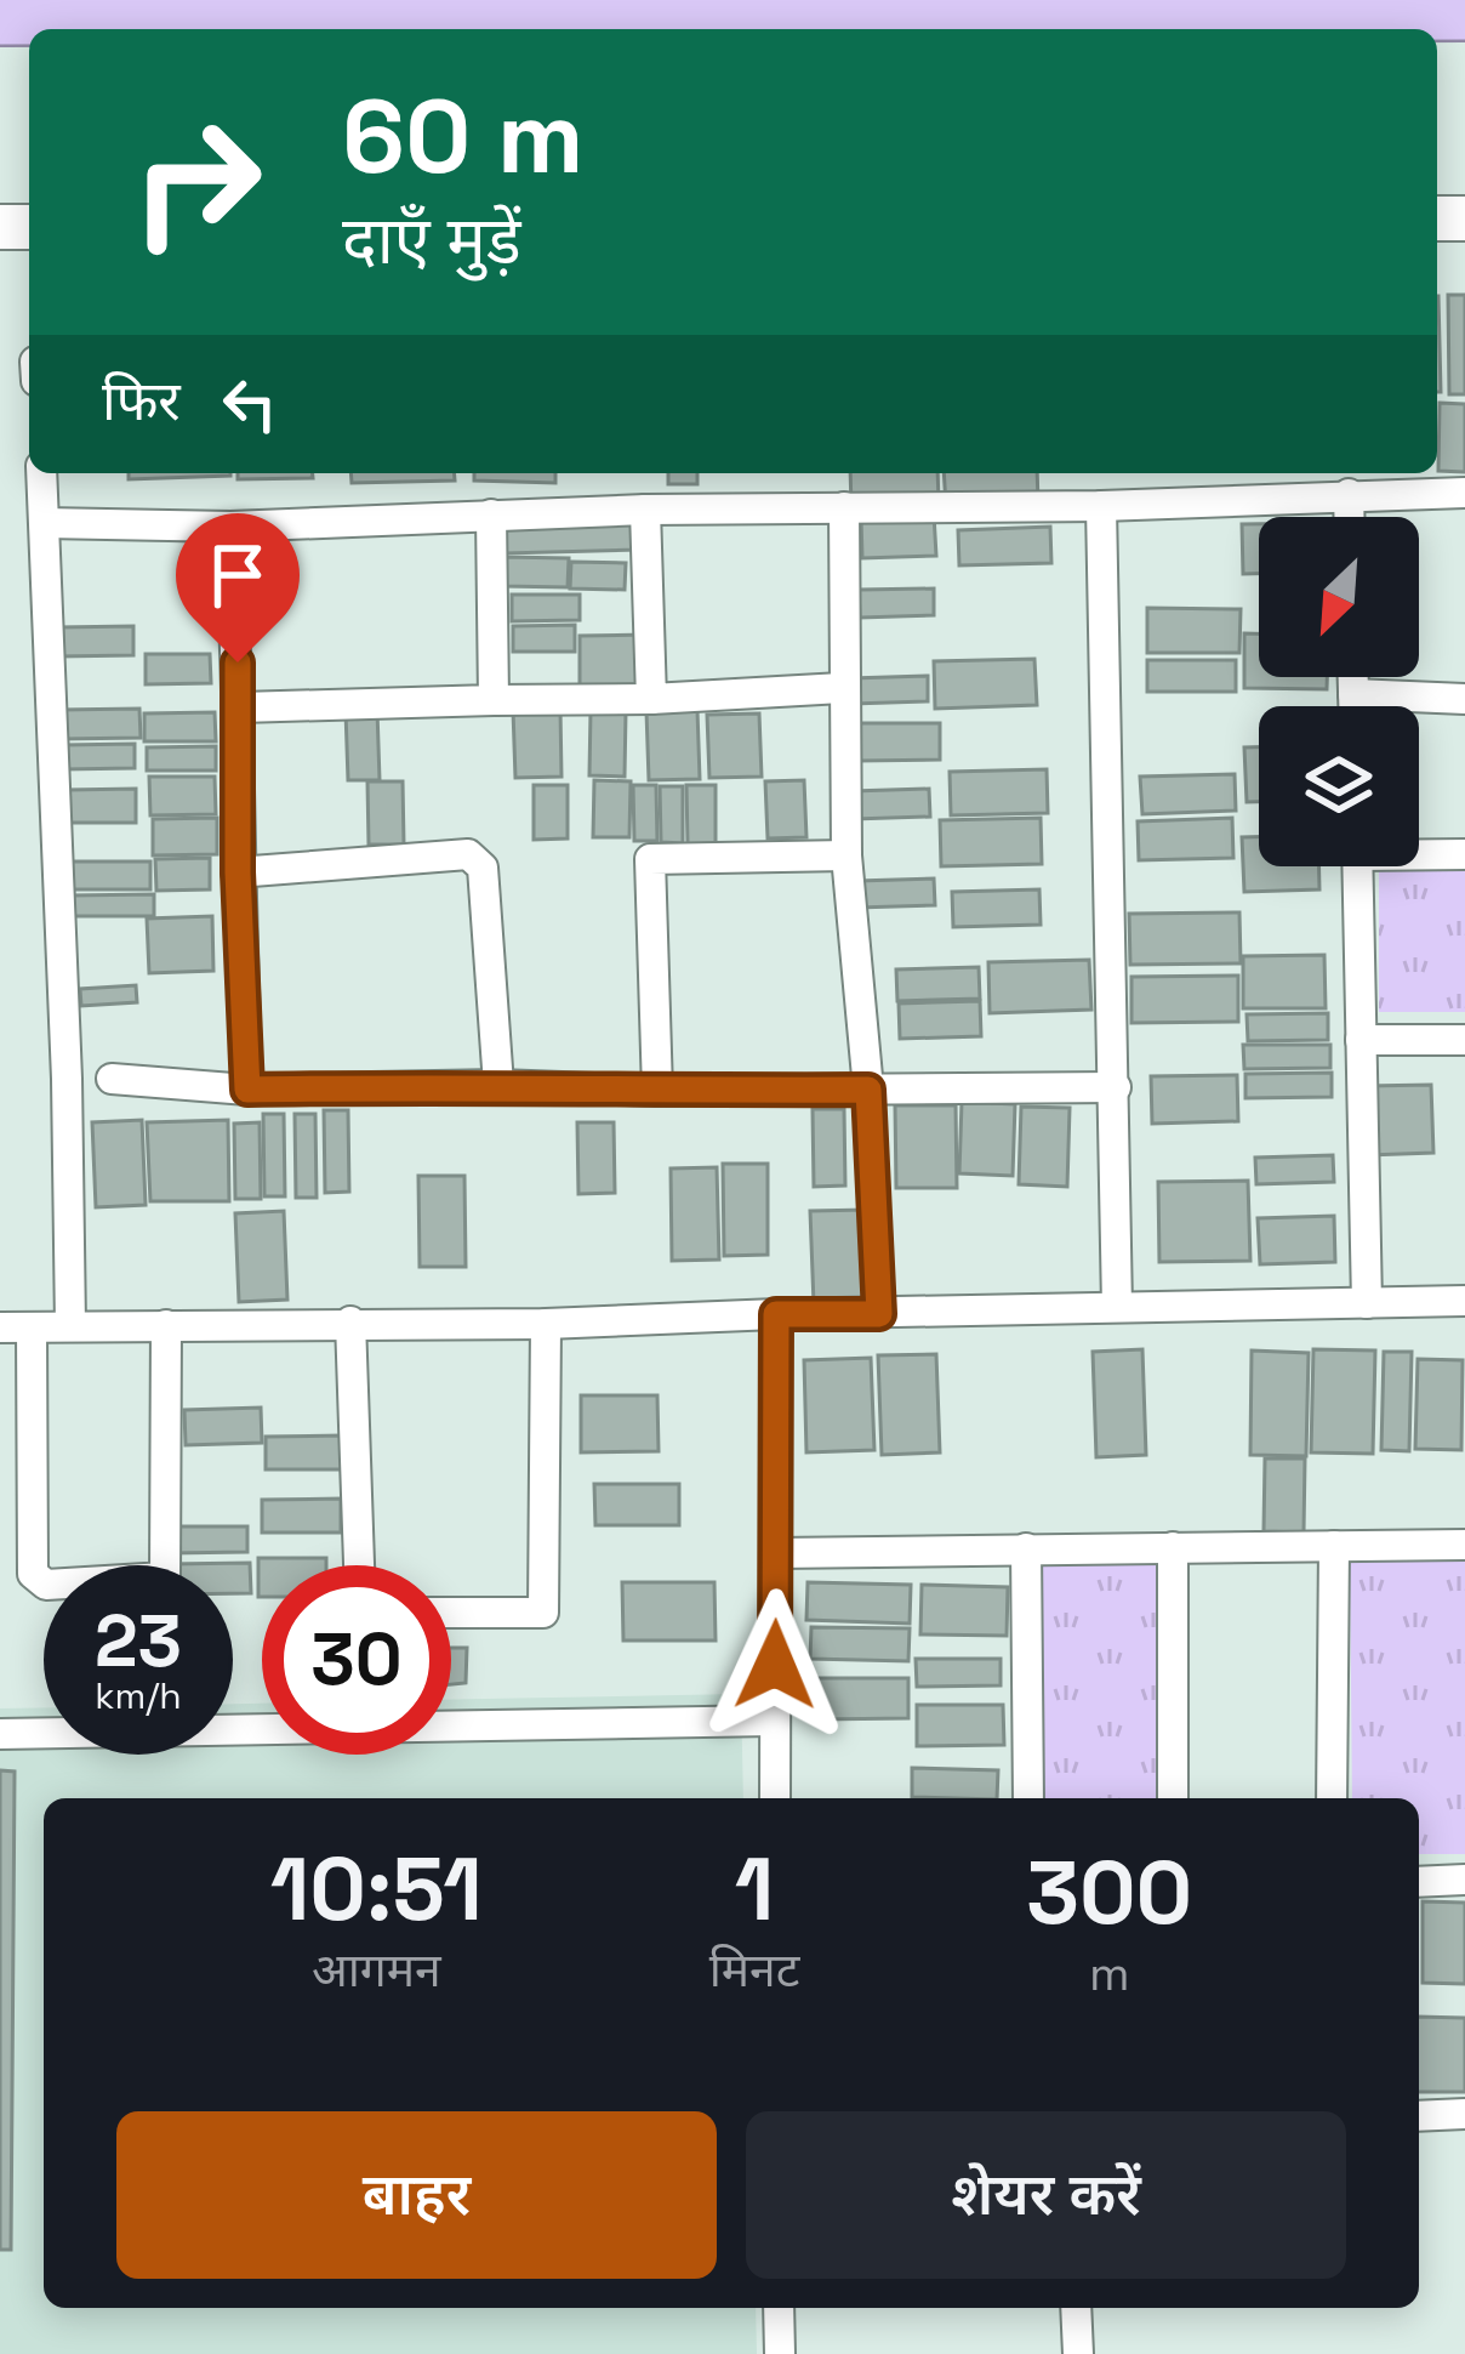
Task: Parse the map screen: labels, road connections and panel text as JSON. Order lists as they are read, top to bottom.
{
  "north": "bottom left",
  "page": {
    "turn": ["60 m", "दाएँ मुड़ें"],
    "then": "फिर",
    "speed": "23 km/h",
    "limit": "30",
    "eta": [
      "10:51",
      "आगमन",
      "1",
      "मिनट",
      "300",
      "m"
    ],
    "buttons": ["बाहर", "शेयर करें"]
  }
}
